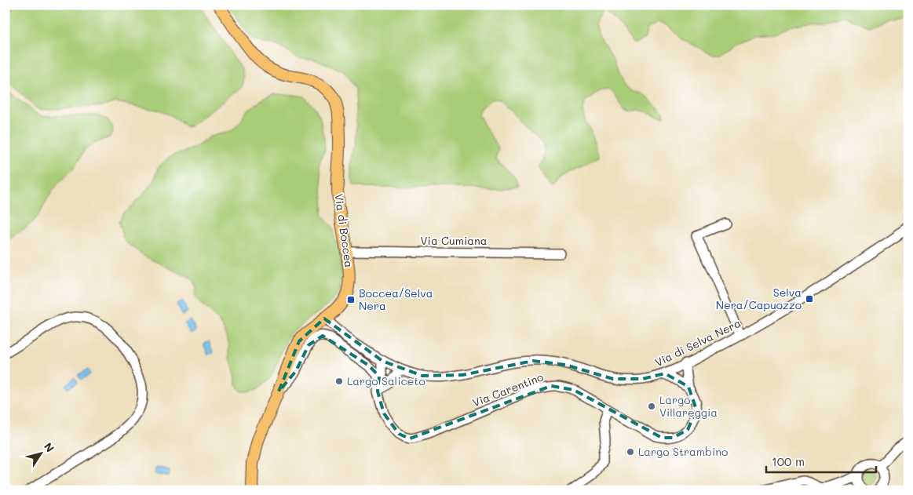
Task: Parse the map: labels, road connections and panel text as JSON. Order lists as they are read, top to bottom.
{
  "streets": {
    "main road": ["Via di Boccea"],
    "street": ["Via Cumiana", "Via di Selva Nera", "Via Carentino"]
  },
  "crossings": [
    ["Via di Boccea", "Via Cumiana"],
    ["Via di Boccea", "Via di Selva Nera"],
    ["Via di Selva Nera", "Via Carentino"]
  ],
  "places": {
    "transit": ["Selva Nera/Capuozzo", "Boccea/Selva Nera"],
    "other": ["Largo Saliceto", "Largo Villareggia", "Largo Strambino"]
  },
  "scale_bar": "100 m",
  "north": "top right"
}
